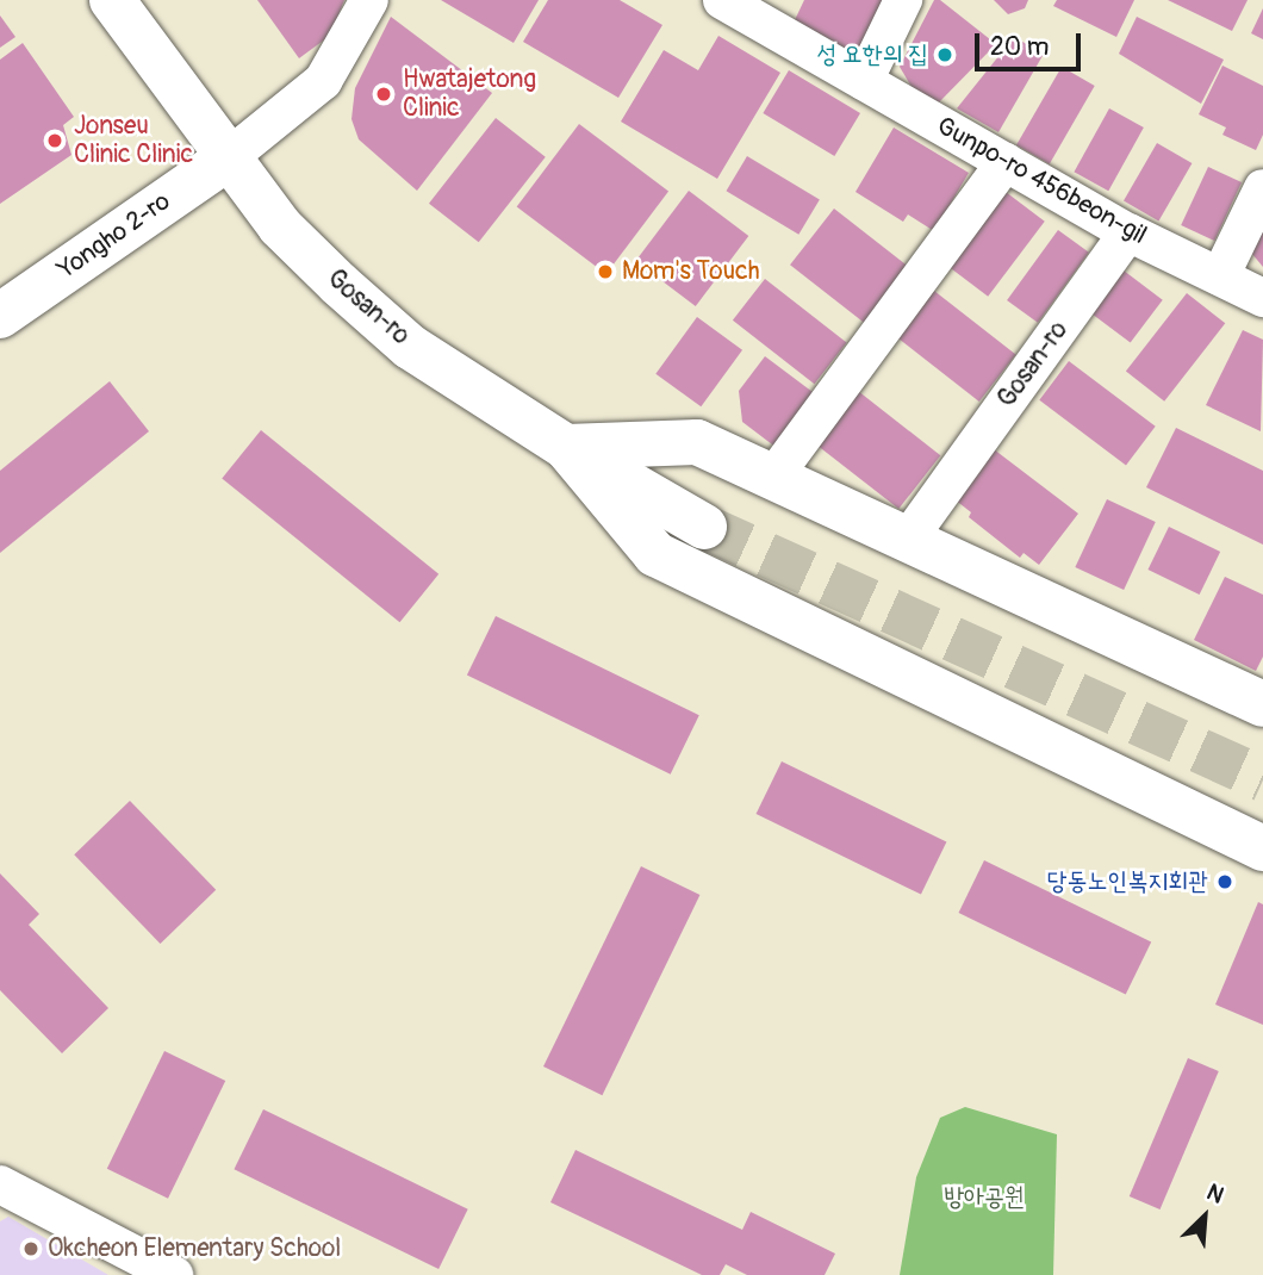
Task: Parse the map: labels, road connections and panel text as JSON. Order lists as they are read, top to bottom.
{
  "streets": {
    "street": ["Gunpo-ro 456beon-gil", "Yongho 2-ro", "Gosan-ro"]
  },
  "crossings": [
    ["Gunpo-ro 456beon-gil", "Gosan-ro"],
    ["Yongho 2-ro", "Gosan-ro"]
  ],
  "parks": ["방아공원"],
  "places": [
    "성 요한의 집",
    "Hwatajetong Clinic",
    "Jonseu Clinic Clinic",
    "Mom's Touch",
    "당동노인복지회관",
    "Okcheon Elementary School"
  ],
  "scale_bar": "20 m",
  "north": "top right"
}
